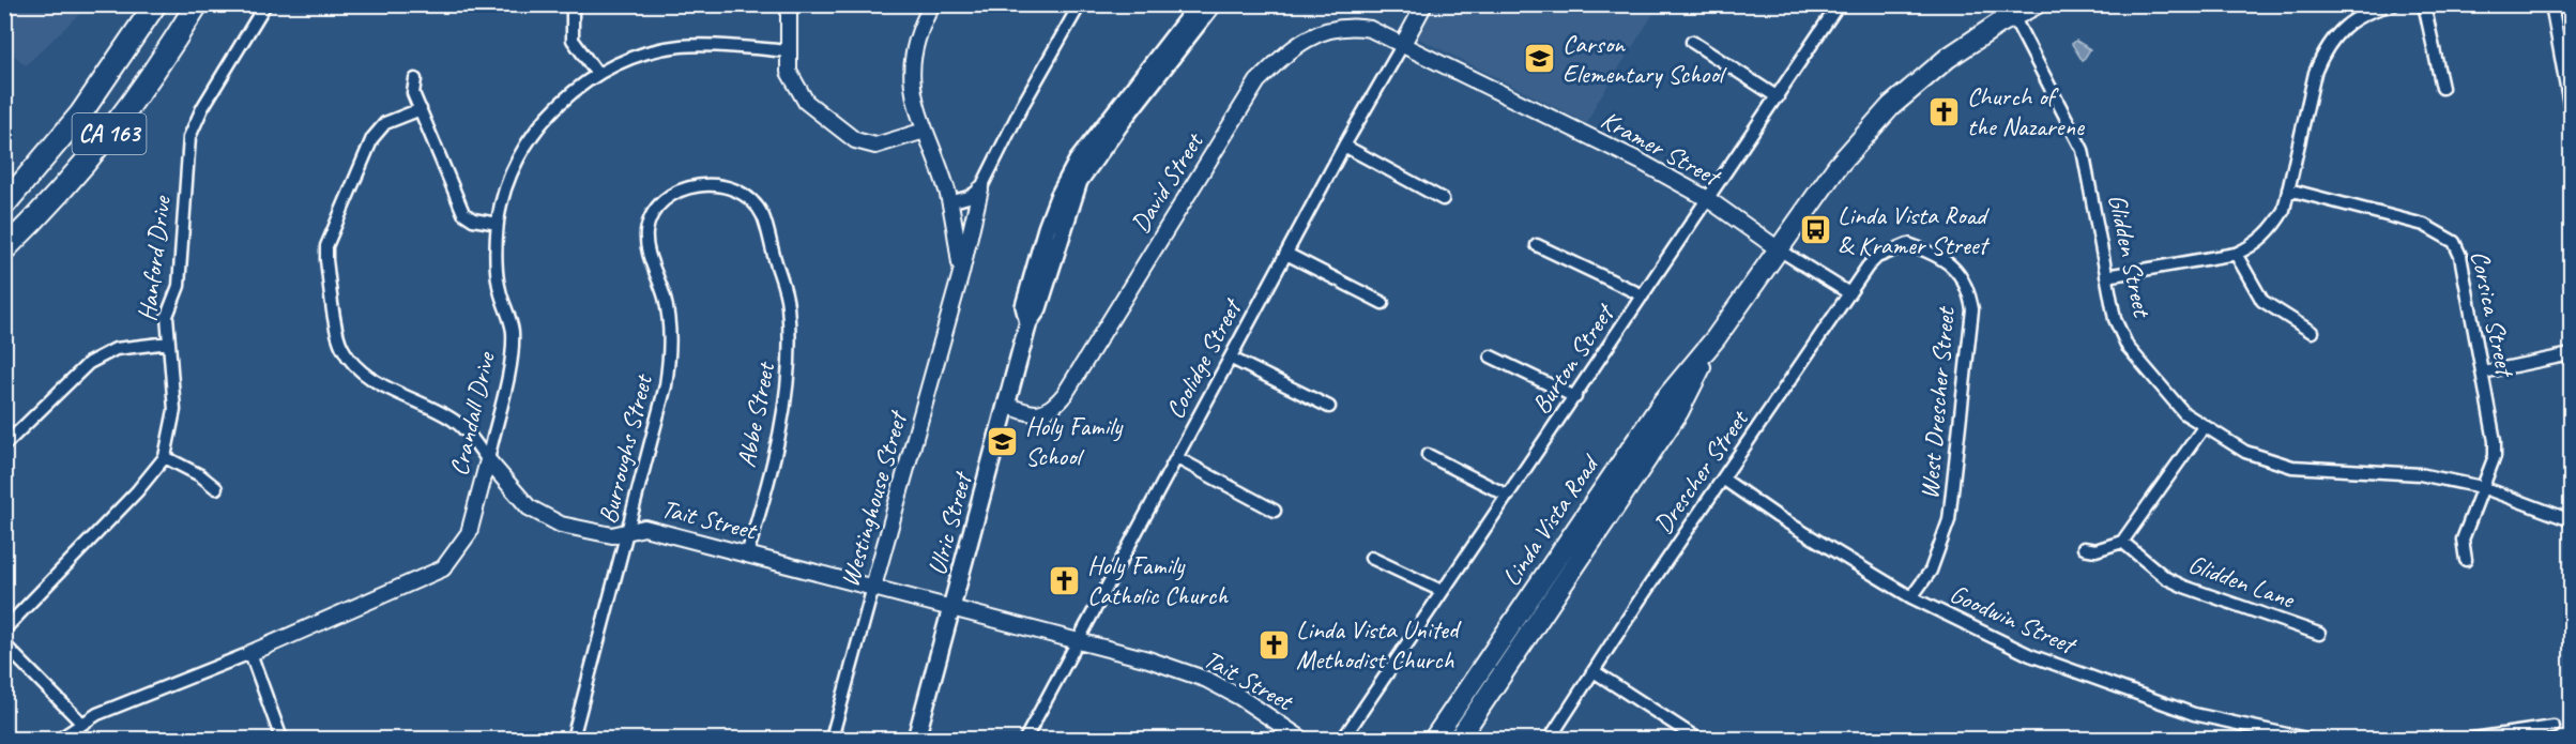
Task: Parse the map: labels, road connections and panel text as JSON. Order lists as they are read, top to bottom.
{
  "streets": {
    "highway": ["CA 163"],
    "main road": ["Linda Vista Road", "Ulric Street"],
    "street": [
      "Kramer Street",
      "David Street",
      "Glidden Street",
      "Hanford Drive",
      "Corsica Street",
      "Coolidge Street",
      "Burton Street",
      "West Drescher Street",
      "Crandall Drive",
      "Abbe Street",
      "Burroughs Street",
      "Drescher Street",
      "Westinghouse Street",
      "Tait Street",
      "Glidden Lane",
      "Goodwin Street"
    ]
  },
  "crossings": [
    ["Kramer Street", "David Street"],
    ["Kramer Street", "Coolidge Street"],
    ["Kramer Street", "Burton Street"],
    ["Kramer Street", "Drescher Street"],
    ["Kramer Street", "Linda Vista Road"],
    ["David Street", "Coolidge Street"],
    ["David Street", "Ulric Street"],
    ["Glidden Street", "Corsica Street"],
    ["Glidden Street", "Linda Vista Road"],
    ["Coolidge Street", "Tait Street"],
    ["West Drescher Street", "Drescher Street"],
    ["West Drescher Street", "Goodwin Street"],
    ["Crandall Drive", "Tait Street"],
    ["Abbe Street", "Burroughs Street"],
    ["Abbe Street", "Tait Street"],
    ["Burroughs Street", "Tait Street"],
    ["Drescher Street", "Goodwin Street"],
    ["Westinghouse Street", "Tait Street"],
    ["Tait Street", "Ulric Street"]
  ],
  "places": {
    "school or university": ["Carson Elementary School", "Holy Family School"],
    "church": ["Church of the Nazarene", "Holy Family Catholic Church", "Linda Vista United Methodist Church"],
    "bus stop": ["Linda Vista Road & Kramer Street"]
  }
}
